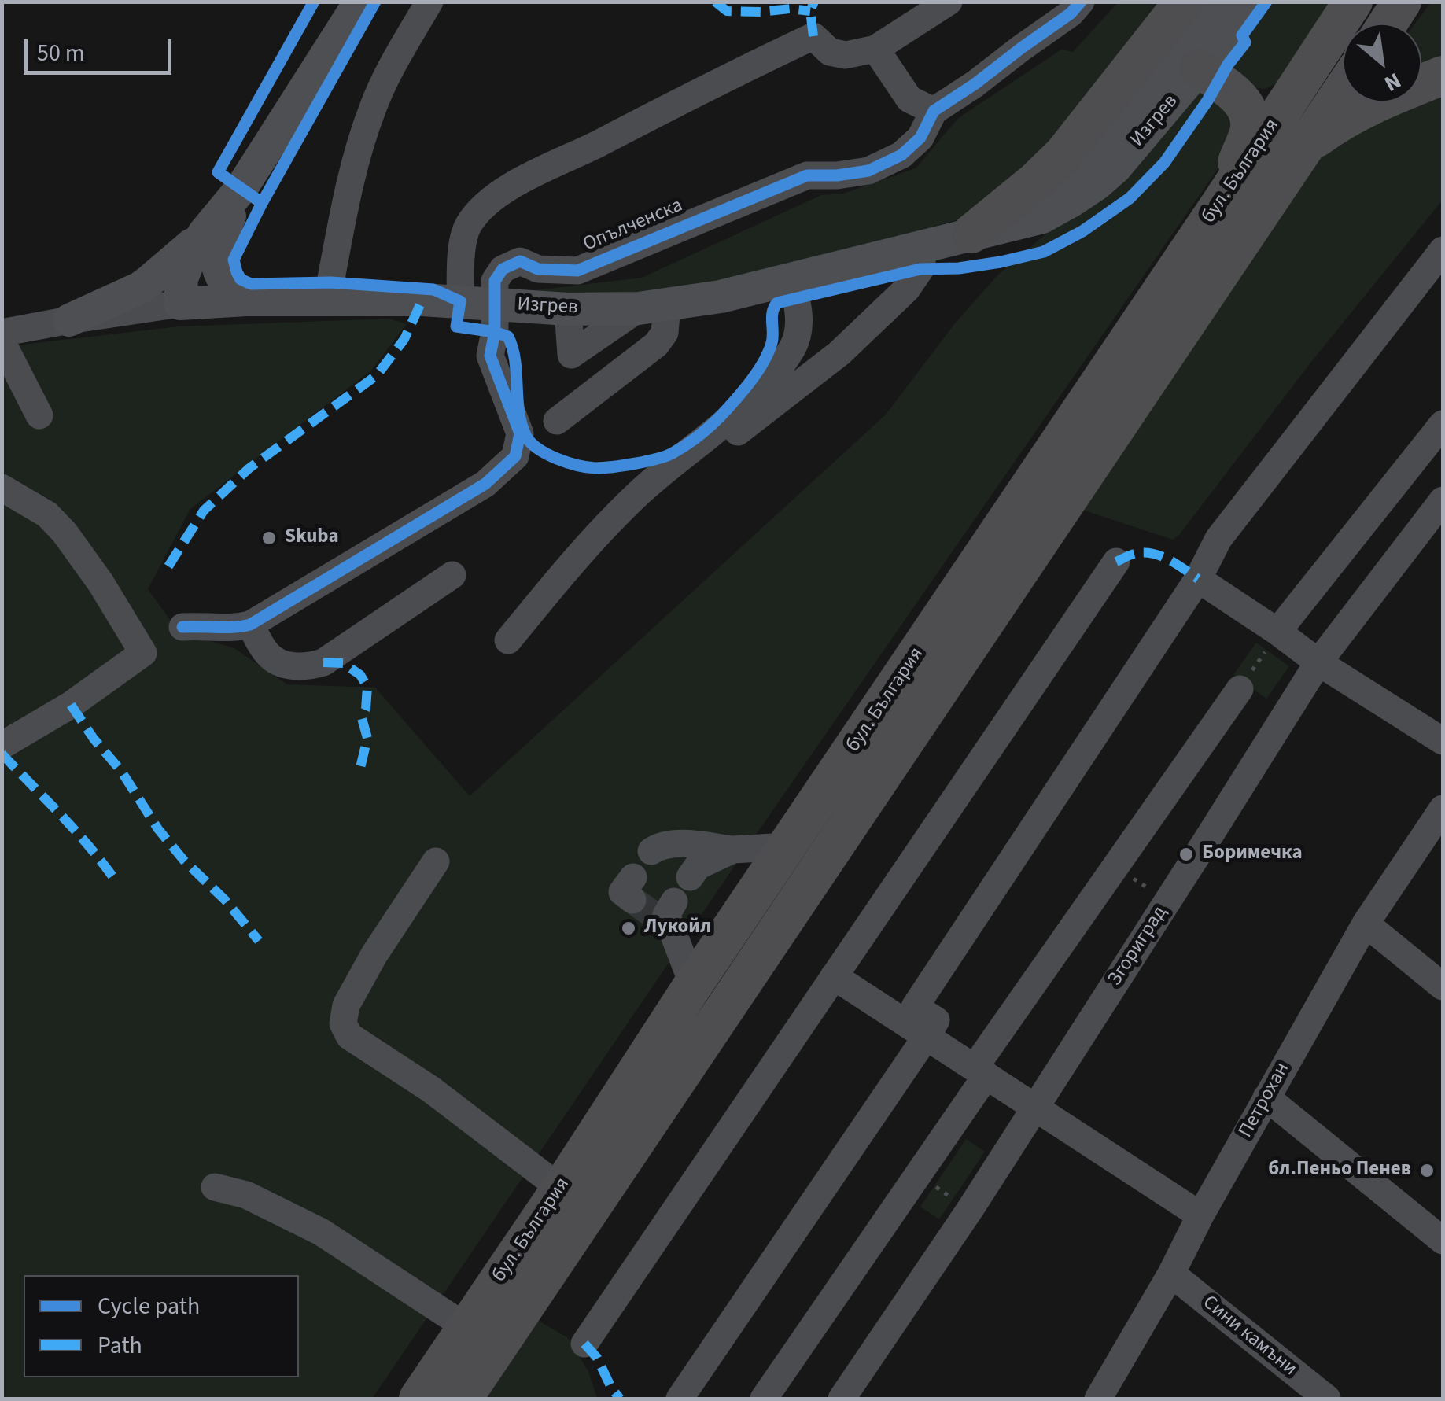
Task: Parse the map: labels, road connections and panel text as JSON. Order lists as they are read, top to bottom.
{
  "streets": {
    "highway": ["бул. България"],
    "main road": ["Изгрев"],
    "street": [
      "Опълченска",
      "Згориград",
      "Петрохан",
      "Сини камъни"
    ]
  },
  "crossings": [
    ["Изгрев", "Опълченска"],
    ["Петрохан", "Сини камъни"]
  ],
  "places": [
    "Skuba",
    "Боримечка",
    "Лукойл",
    "бл.Пеньо Пенев"
  ],
  "legend": ["Cycle path", "Path"],
  "scale_bar": "50 m",
  "north": "bottom right"
}
